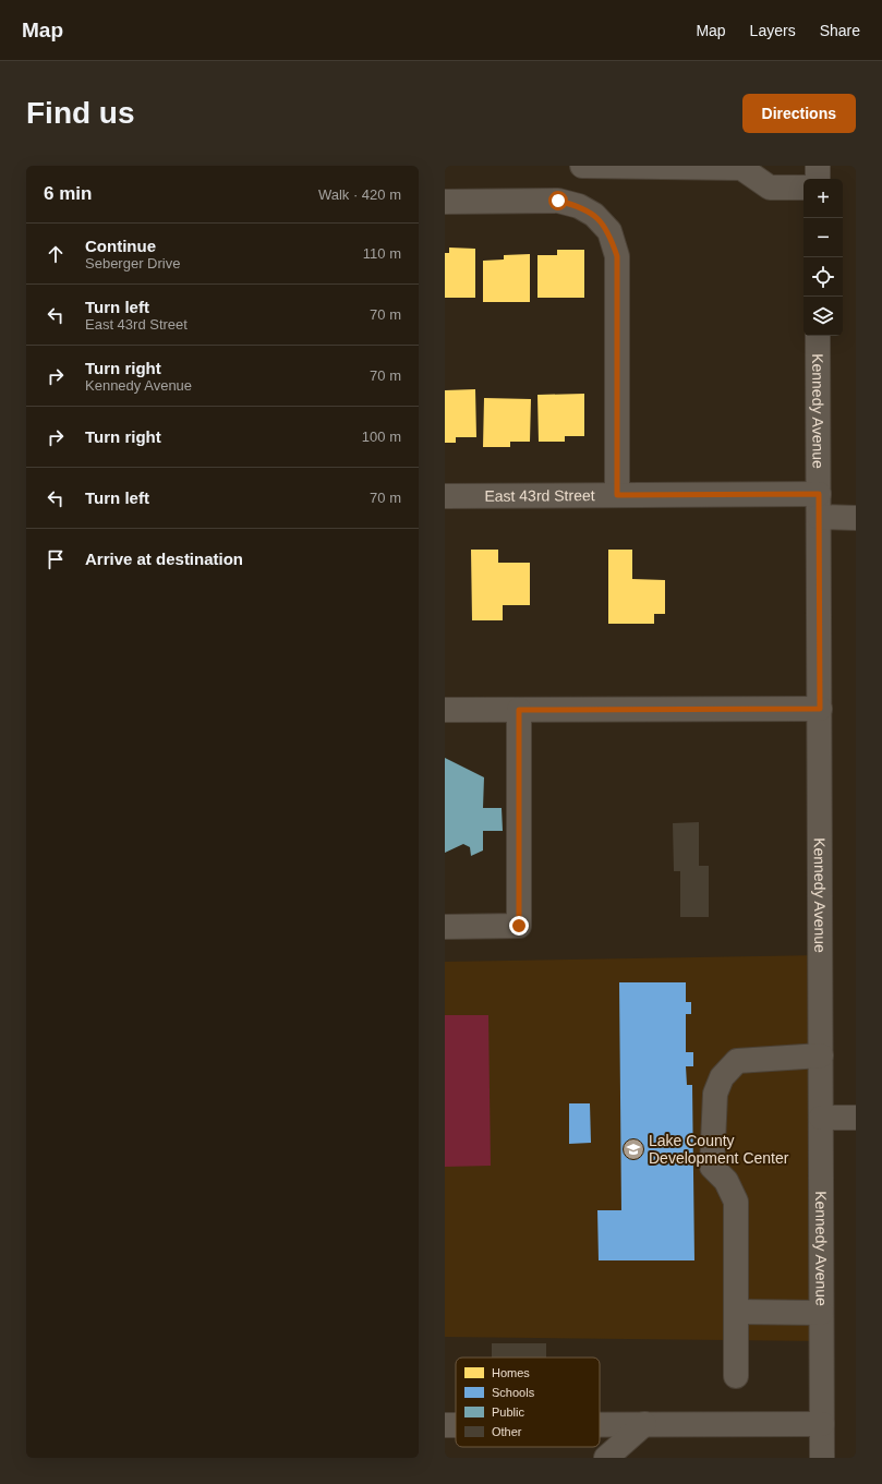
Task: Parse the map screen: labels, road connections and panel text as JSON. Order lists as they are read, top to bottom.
{
  "streets": {
    "street": ["Kennedy Avenue", "East 43rd Street"]
  },
  "crossings": [
    ["Kennedy Avenue", "East 43rd Street"]
  ],
  "places": {
    "school or university": ["Lake County Development Center"]
  },
  "legend": [
    "Homes",
    "Schools",
    "Public",
    "Other"
  ],
  "page": {
    "header": "Map",
    "nav": ["Map", "Layers", "Share"],
    "buttons": "Directions",
    "title": "Find us",
    "heading": ["6 min", "Walk · 420 m"],
    "map_buttons": ["+", "−"],
    "list": [
      ["Continue", "Seberger Drive", "110 m"],
      ["Turn left", "East 43rd Street", "70 m"],
      ["Turn right", "Kennedy Avenue", "70 m"],
      ["Turn right", "100 m"],
      ["Turn left", "70 m"],
      "Arrive at destination"
    ]
  }
}
